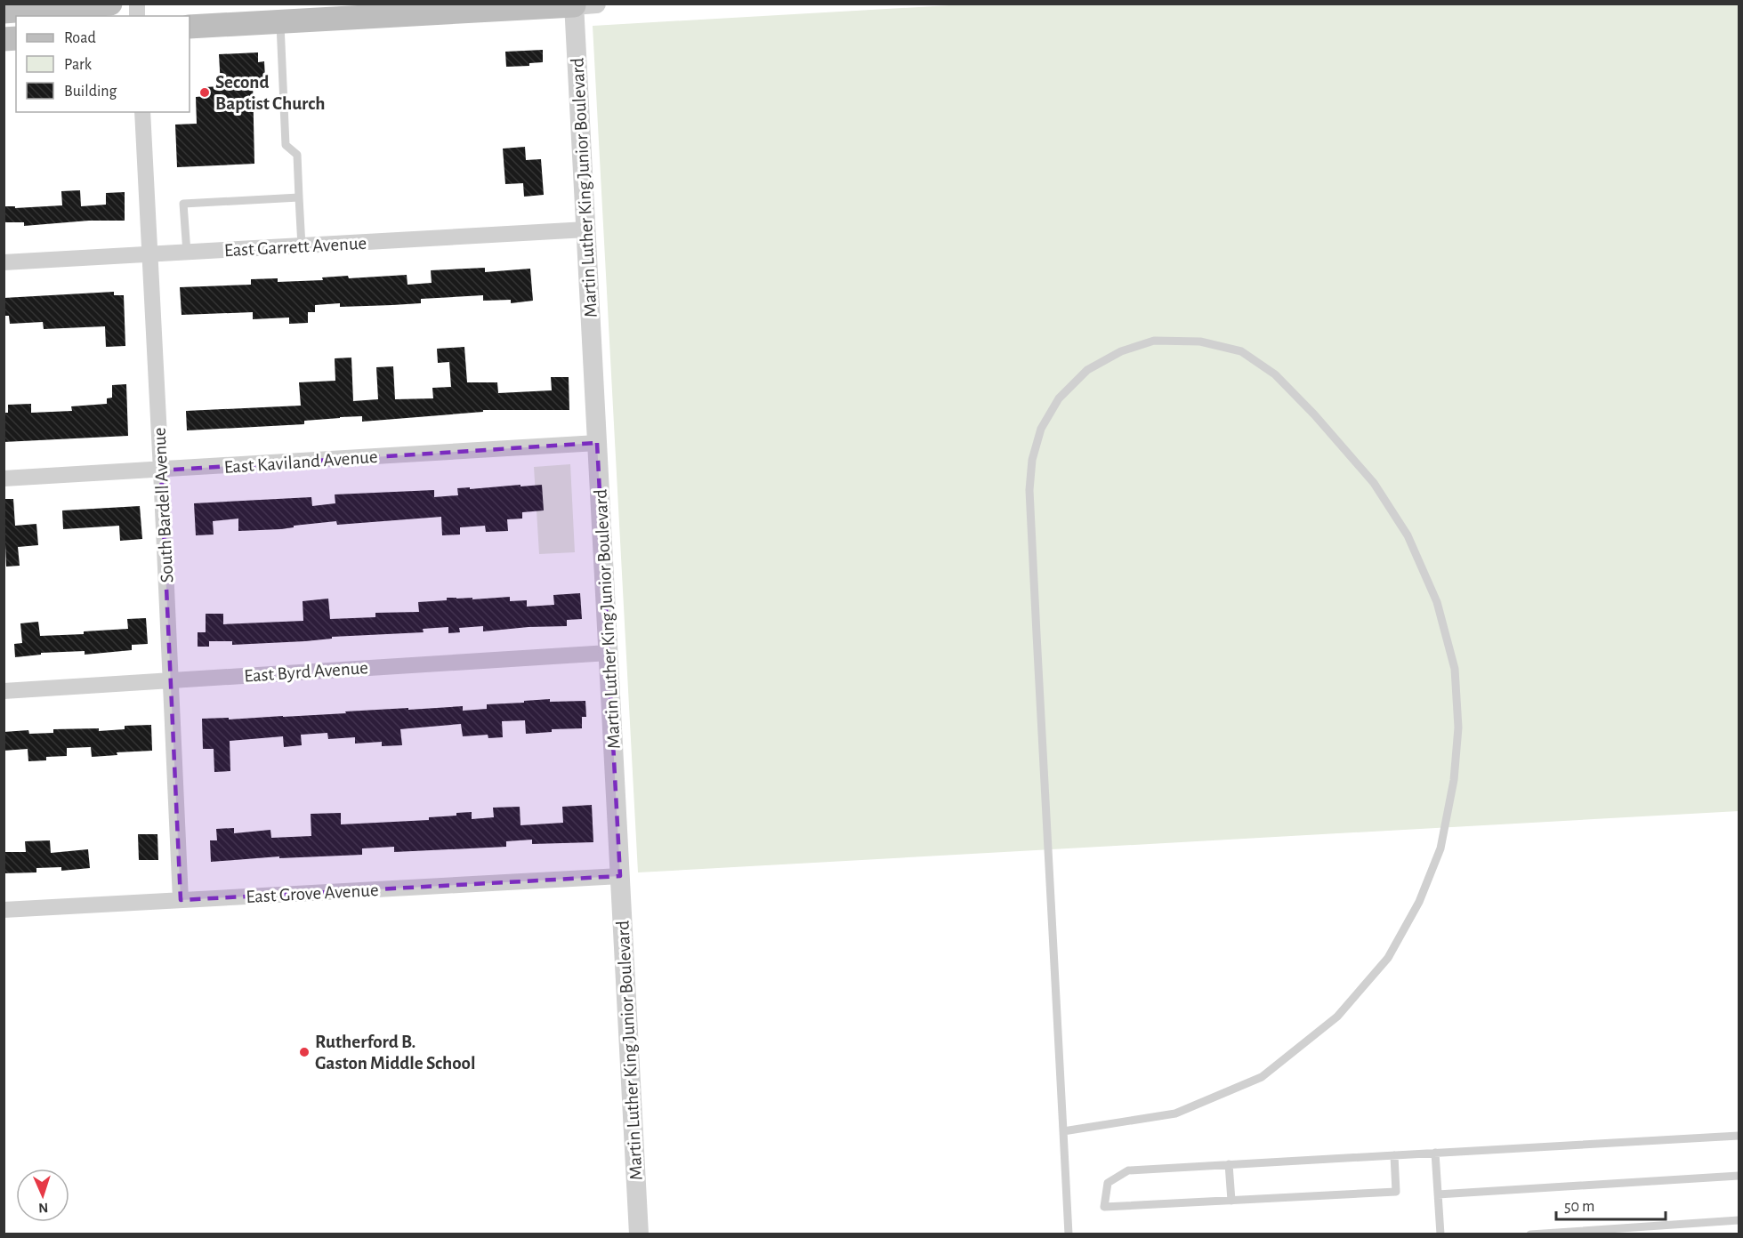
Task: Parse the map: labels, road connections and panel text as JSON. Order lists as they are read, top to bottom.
{
  "streets": {
    "street": [
      "Martin Luther King Junior Boulevard",
      "East Garrett Avenue",
      "East Kaviland Avenue",
      "South Bardell Avenue",
      "East Byrd Avenue",
      "East Grove Avenue"
    ]
  },
  "crossings": [
    ["Martin Luther King Junior Boulevard", "East Garrett Avenue"],
    ["Martin Luther King Junior Boulevard", "East Kaviland Avenue"],
    ["Martin Luther King Junior Boulevard", "East Byrd Avenue"],
    ["Martin Luther King Junior Boulevard", "East Grove Avenue"],
    ["East Garrett Avenue", "South Bardell Avenue"],
    ["East Kaviland Avenue", "South Bardell Avenue"],
    ["South Bardell Avenue", "East Byrd Avenue"],
    ["South Bardell Avenue", "East Grove Avenue"]
  ],
  "places": ["Second Baptist Church", "Rutherford B. Gaston Middle School"],
  "legend": ["Road", "Park", "Building"],
  "scale_bar": "50 m",
  "north": "bottom"
}
